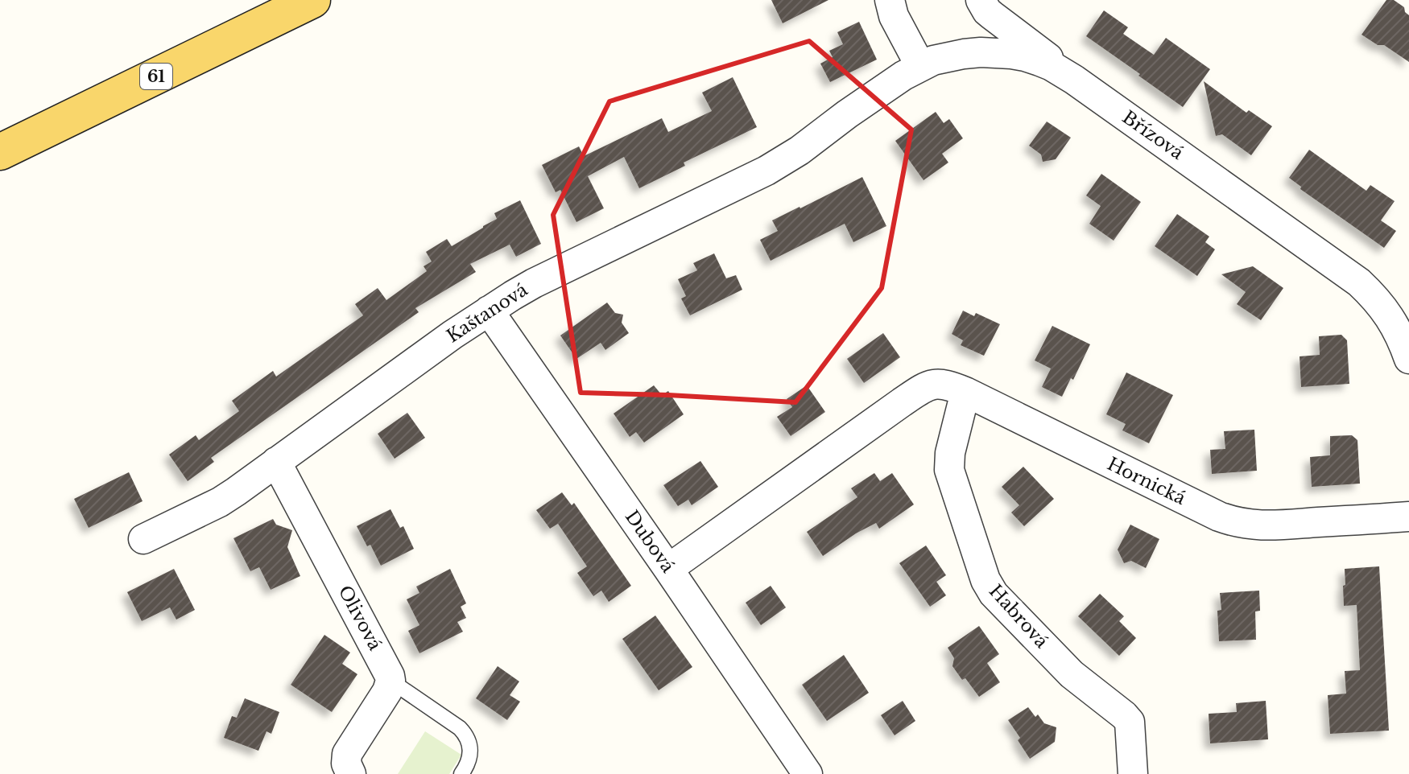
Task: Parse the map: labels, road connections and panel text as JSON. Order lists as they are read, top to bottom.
{
  "streets": {
    "main road": ["61"],
    "street": [
      "Břízová",
      "Kaštanová",
      "Hornická",
      "Dubová",
      "Habrová",
      "Olivová"
    ]
  },
  "crossings": [
    ["Břízová", "Kaštanová"],
    ["Kaštanová", "Dubová"],
    ["Kaštanová", "Olivová"],
    ["Hornická", "Dubová"],
    ["Hornická", "Habrová"]
  ]
}
